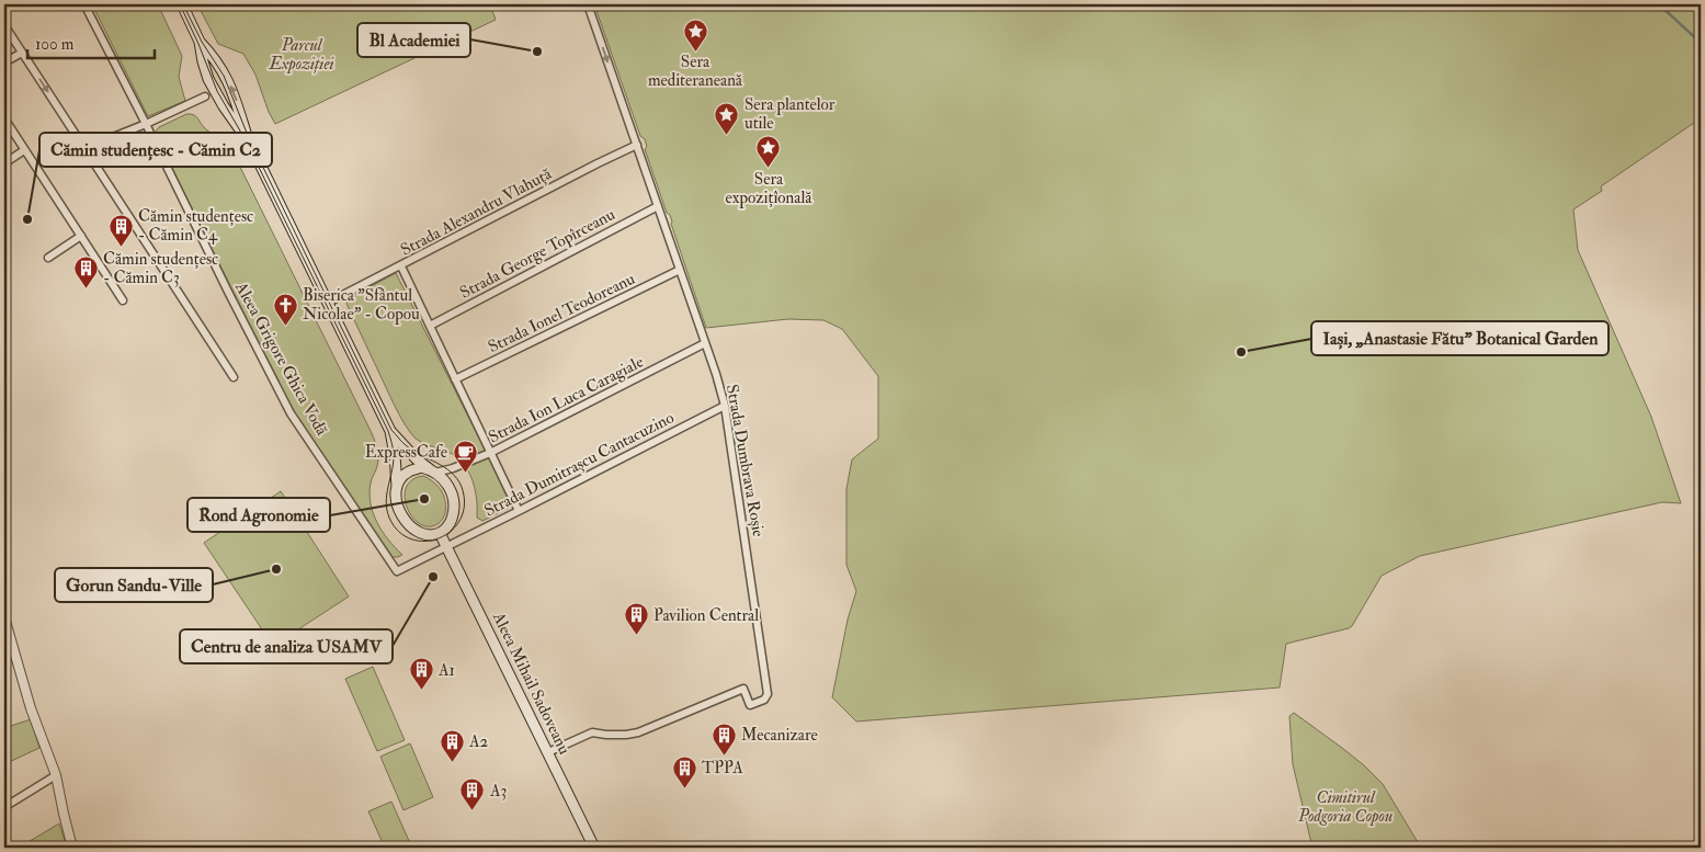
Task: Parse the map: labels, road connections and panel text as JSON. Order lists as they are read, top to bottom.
{
  "streets": {
    "main road": ["Aleea Mihail Sadoveanu"],
    "street": [
      "Strada Alexandru Vlahuță",
      "Strada George Topîrceanu",
      "Strada Ionel Teodoreanu",
      "Aleea Grigore Ghica Vodă",
      "Strada Ion Luca Caragiale",
      "Strada Dumbrava Roșie",
      "Strada Dumitrașcu Cantacuzino"
    ]
  },
  "crossings": [
    ["Strada Alexandru Vlahuță", "Strada Dumbrava Roșie"],
    ["Strada George Topîrceanu", "Strada Dumbrava Roșie"],
    ["Strada Ionel Teodoreanu", "Strada Dumbrava Roșie"],
    ["Aleea Grigore Ghica Vodă", "Strada Dumitrașcu Cantacuzino"],
    ["Strada Ion Luca Caragiale", "Strada Dumbrava Roșie"],
    ["Strada Ion Luca Caragiale", "Aleea Mihail Sadoveanu"],
    ["Strada Dumbrava Roșie", "Strada Dumitrașcu Cantacuzino"],
    ["Strada Dumbrava Roșie", "Aleea Mihail Sadoveanu"],
    ["Strada Dumitrașcu Cantacuzino", "Aleea Mihail Sadoveanu"]
  ],
  "parks": ["Parcul Expoziției", "Cimitirul Podgoria Copou"],
  "places": {
    "other": [
      "Bl Academiei",
      "Cămin studențesc - Cămin C2",
      "Iași, „Anastasie Fătu” Botanical Garden",
      "Rond Agronomie",
      "Gorun Sandu-Ville",
      "Centru de analiza USAMV"
    ],
    "place": ["Sera mediteraneană", "Sera plantelor utile", "Sera expozițîonală"],
    "building": [
      "Cămin studențesc - Cămin C4",
      "Cămin studențesc - Cămin C3",
      "Pavilion Central",
      "A1",
      "Mecanizare",
      "A2",
      "TPPA",
      "A3"
    ],
    "church": ["Biserica \"Sfântul Nicolae\" - Copou"],
    "cafe": ["ExpressCafe"]
  },
  "scale_bar": "100 m"
}
